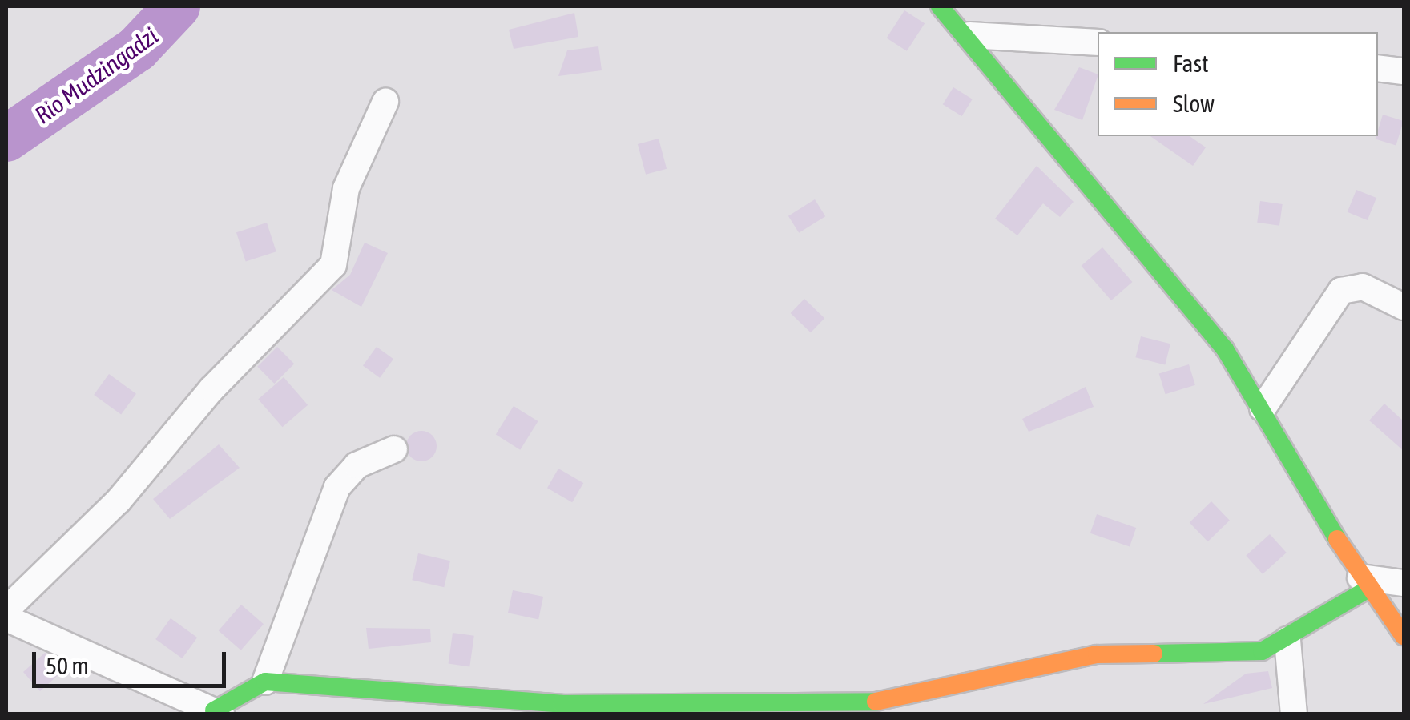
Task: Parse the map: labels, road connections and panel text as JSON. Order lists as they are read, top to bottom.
{
  "water": ["Rio Mudzingadzi"],
  "legend": ["Fast", "Slow"],
  "scale_bar": "50 m"
}
